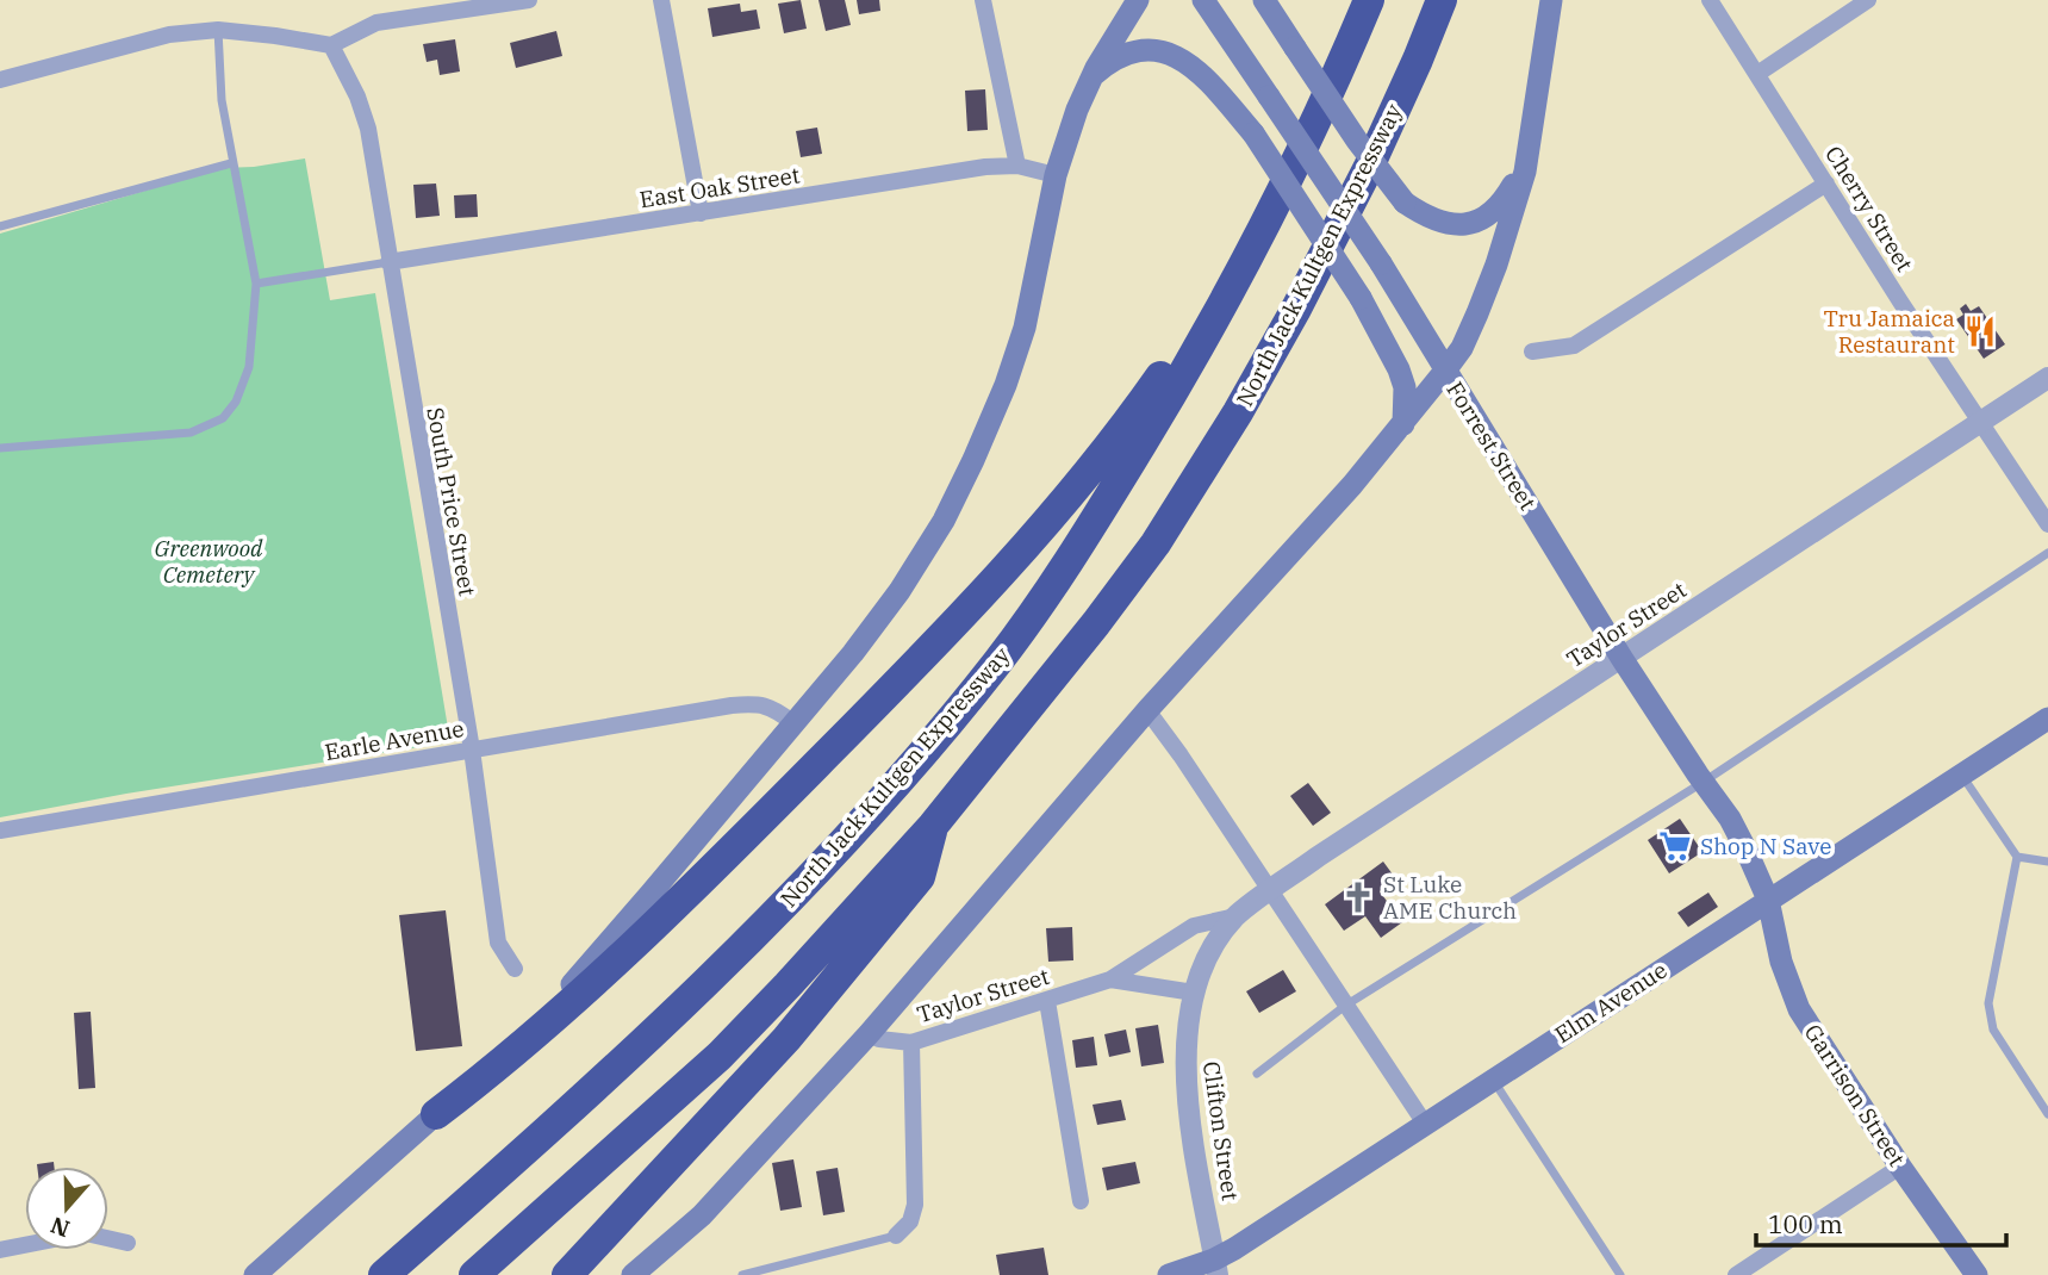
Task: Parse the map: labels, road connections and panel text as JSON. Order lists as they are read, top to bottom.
{
  "streets": {
    "highway": ["North Jack Kultgen Expressway"],
    "main road": ["Forrest Street", "Elm Avenue", "Garrison Street"],
    "street": [
      "East Oak Street",
      "Cherry Street",
      "South Price Street",
      "Taylor Street",
      "Earle Avenue",
      "Clifton Street"
    ]
  },
  "crossings": [
    ["East Oak Street", "South Price Street"],
    ["Cherry Street", "Taylor Street"],
    ["Forrest Street", "Taylor Street"],
    ["Forrest Street", "Elm Avenue"],
    ["Forrest Street", "Garrison Street"],
    ["South Price Street", "Earle Avenue"],
    ["Taylor Street", "Clifton Street"],
    ["Elm Avenue", "Garrison Street"],
    ["Elm Avenue", "Clifton Street"]
  ],
  "parks": ["Greenwood Cemetery"],
  "places": {
    "restaurant": ["Tru Jamaica Restaurant"],
    "supermarket": ["Shop N Save"],
    "church": ["St Luke AME Church"]
  },
  "scale_bar": "100 m",
  "north": "bottom"
}
